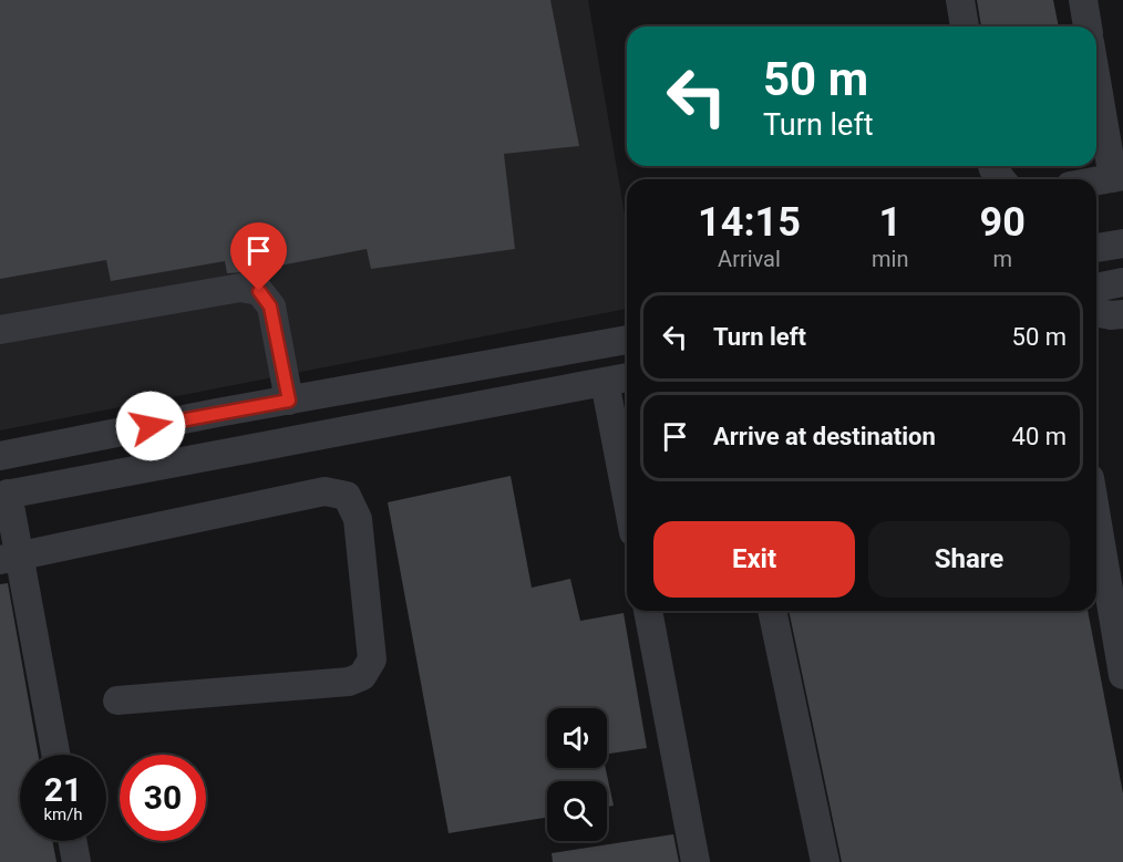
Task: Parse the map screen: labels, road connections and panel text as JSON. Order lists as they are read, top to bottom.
{
  "page": {
    "turn": ["50 m", "Turn left"],
    "eta": [
      "14:15",
      "Arrival",
      "1",
      "min",
      "90",
      "m"
    ],
    "list": [
      {
        "name": "Turn left",
        "value": "50 m"
      },
      {
        "name": "Arrive at destination",
        "value": "40 m"
      }
    ],
    "buttons": ["Exit", "Share"],
    "speed": "21 km/h",
    "limit": "30"
  }
}
